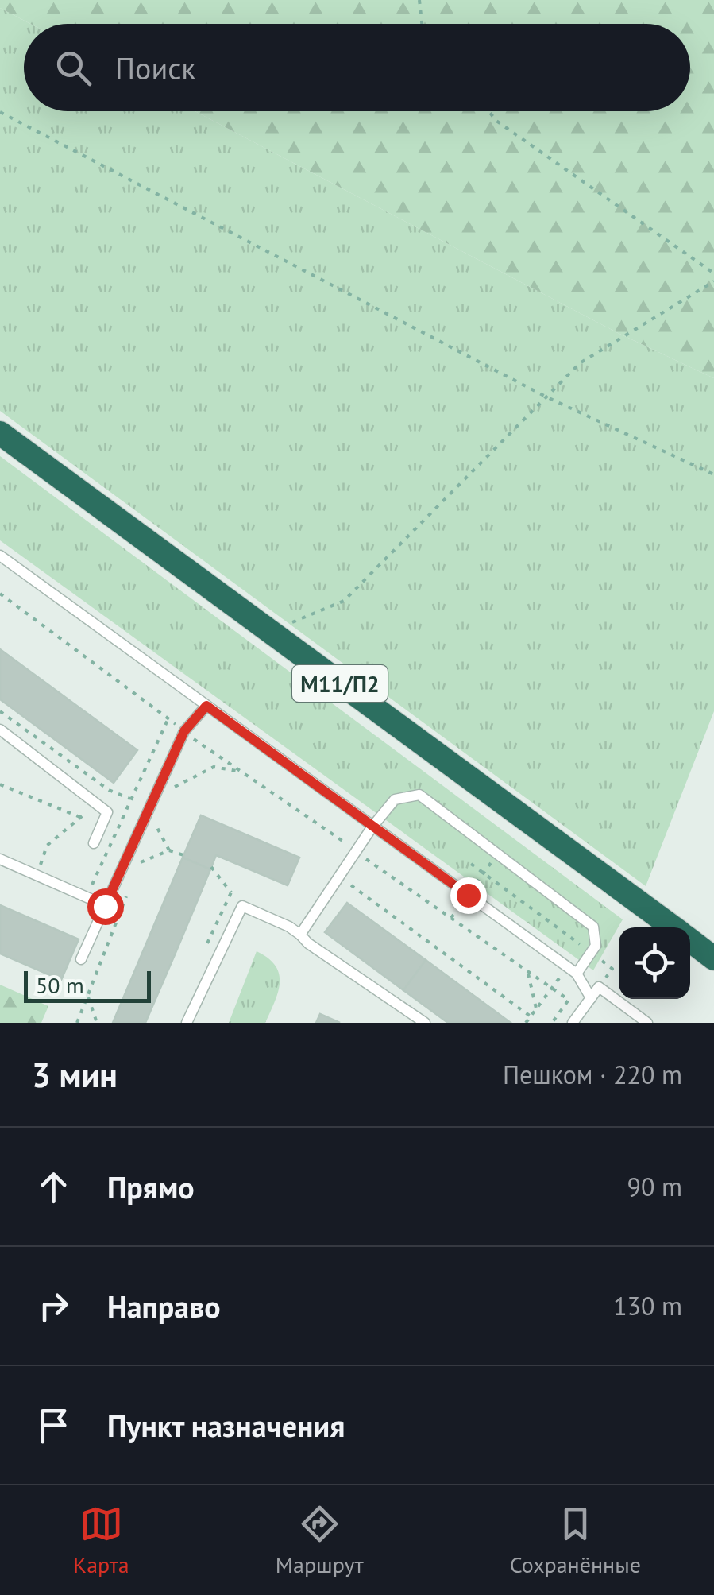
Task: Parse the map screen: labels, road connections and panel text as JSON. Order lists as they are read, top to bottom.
{
  "streets": {
    "highway": ["М11/П2"]
  },
  "scale_bar": "50 m",
  "page": {
    "search": "Поиск",
    "scale": "50 m",
    "heading": ["3 мин", "Пешком · 220 m"],
    "list": [
      ["Прямо", "90 m"],
      ["Направо", "130 m"],
      "Пункт назначения"
    ],
    "nav": ["Карта", "Маршрут", "Сохранённые"]
  }
}
